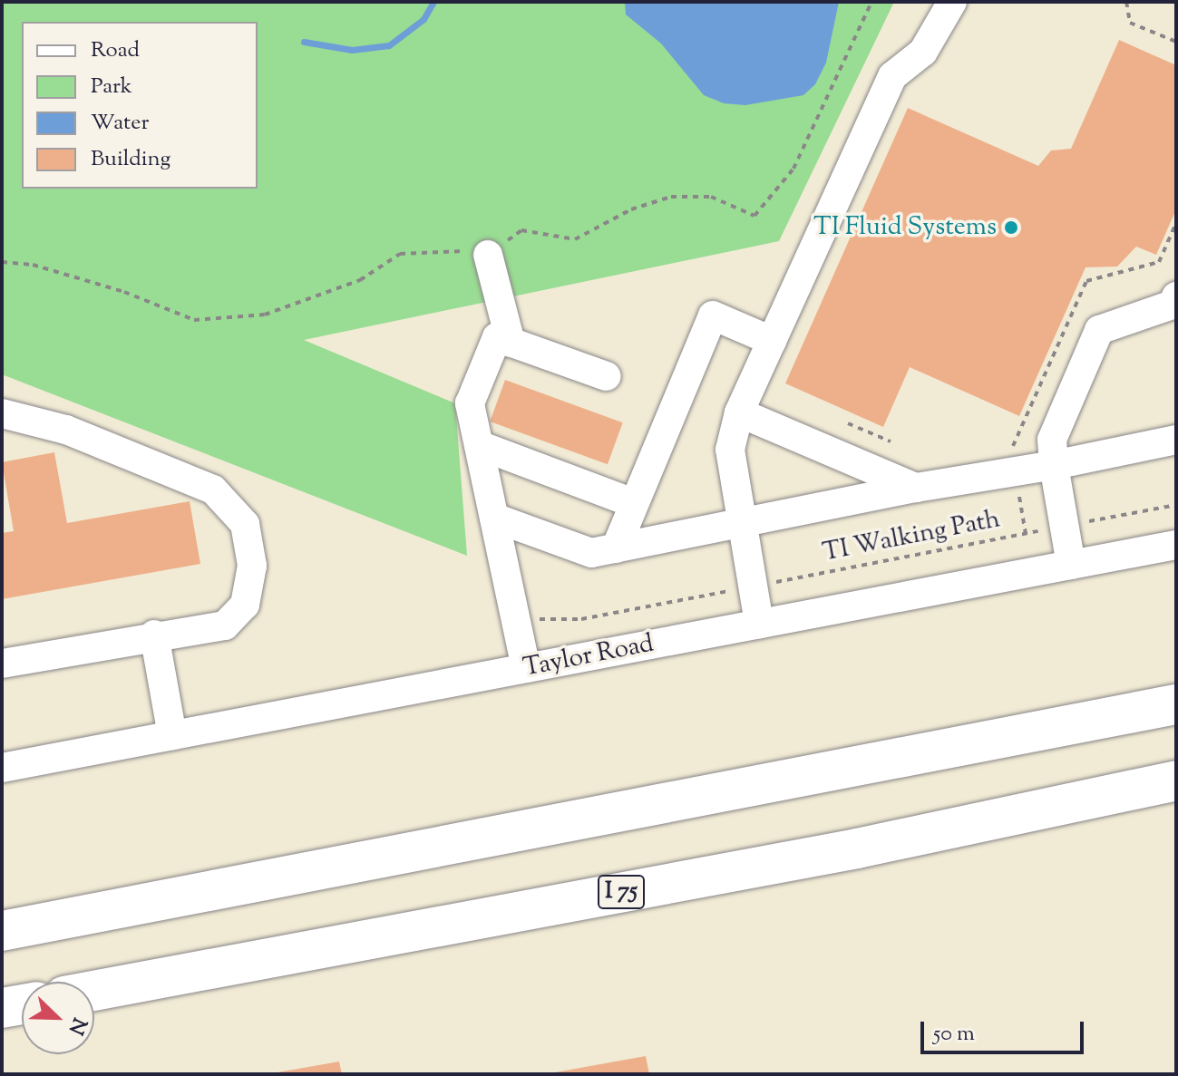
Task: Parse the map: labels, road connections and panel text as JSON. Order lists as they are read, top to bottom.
{
  "streets": {
    "highway": ["I 75"],
    "street": ["Taylor Road"],
    "path": ["TI Walking Path"]
  },
  "places": ["TI Fluid Systems"],
  "legend": [
    "Road",
    "Park",
    "Water",
    "Building"
  ],
  "scale_bar": "50 m",
  "north": "bottom right"
}
